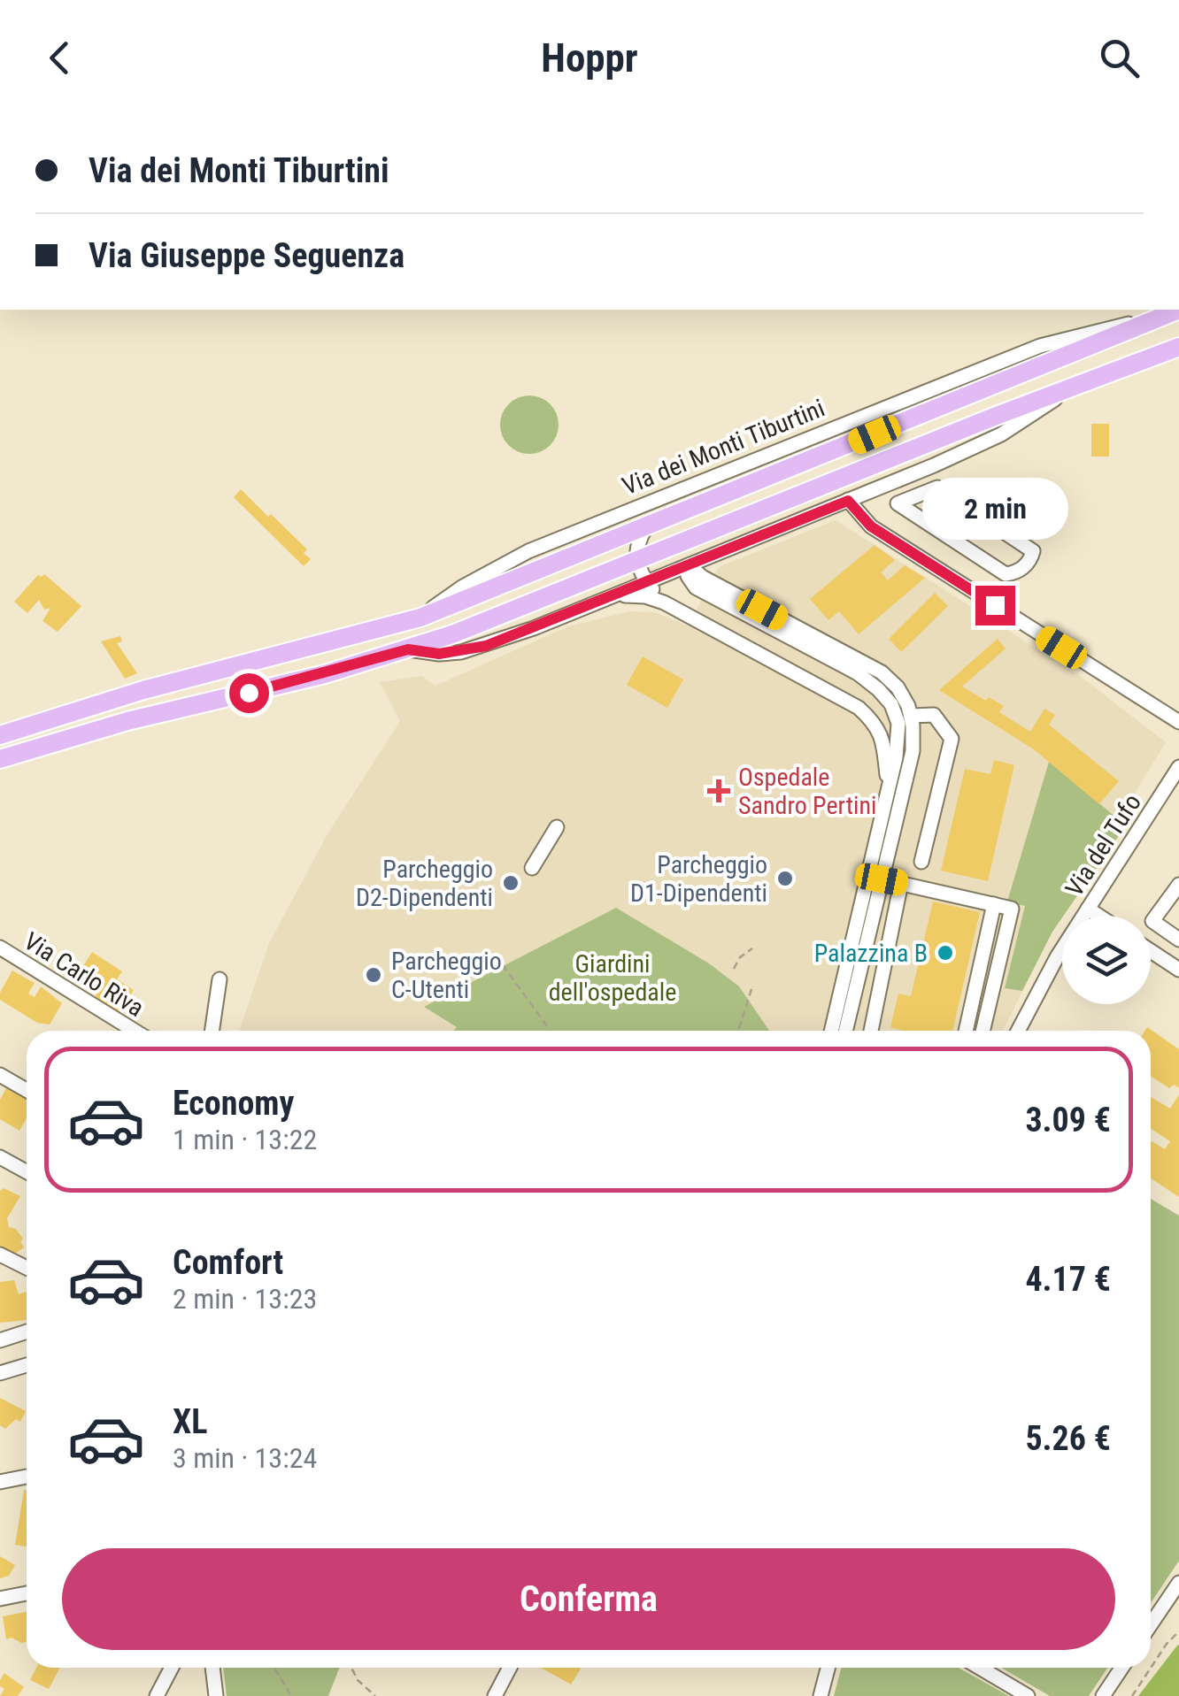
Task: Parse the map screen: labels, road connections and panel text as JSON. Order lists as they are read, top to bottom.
{
  "streets": {
    "main road": ["Via dei Monti Tiburtini"],
    "street": ["Via del Tufo", "Via Carlo Riva"]
  },
  "parks": ["Giardini dell'ospedale"],
  "places": {
    "health": ["Ospedale Sandro Pertini"],
    "other": [
      "Parcheggio D1-Dipendenti",
      "Parcheggio D2-Dipendenti",
      "Palazzina B",
      "Parcheggio C-Utenti"
    ]
  },
  "page": {
    "header": "Hoppr",
    "banner": ["Via dei Monti Tiburtini", "Via Giuseppe Seguenza"],
    "bubble": "2 min",
    "list": [
      {
        "name": "Economy",
        "note": "1 min · 13:22",
        "value": "3.09 €"
      },
      {
        "name": "Comfort",
        "note": "2 min · 13:23",
        "value": "4.17 €"
      },
      {
        "name": "XL",
        "note": "3 min · 13:24",
        "value": "5.26 €"
      }
    ],
    "buttons": "Conferma"
  }
}
